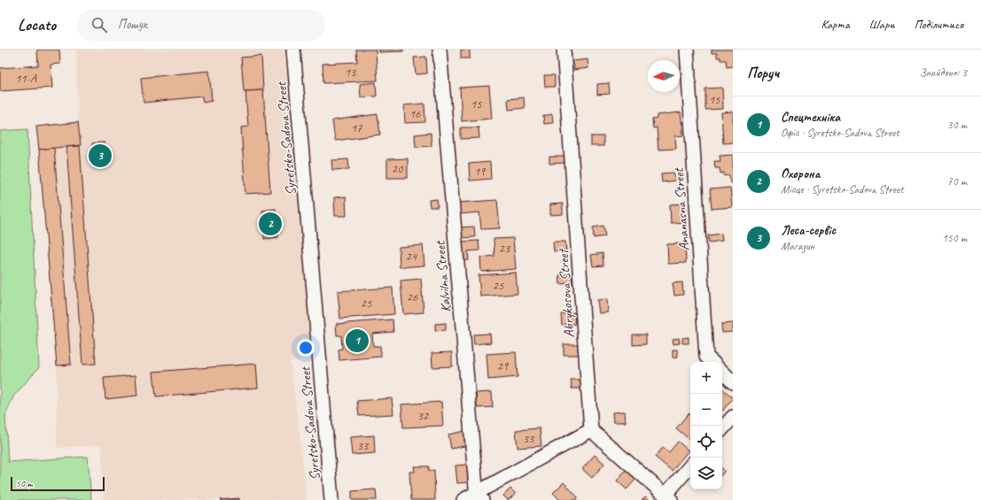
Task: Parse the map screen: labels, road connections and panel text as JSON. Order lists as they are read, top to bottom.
{
  "streets": {
    "street": [
      "Syretsko-Sadova Street",
      "Ananasna Street",
      "Kalvilna Street",
      "Abrykosova Street"
    ]
  },
  "house_numbers": [
    "13",
    "11-А",
    "15",
    "15",
    "16",
    "17",
    "20",
    "19",
    "23",
    "24",
    "25",
    "26",
    "25",
    "29",
    "32",
    "33",
    "33"
  ],
  "scale_bar": "50 m",
  "north": "left",
  "page": {
    "header": "Locato",
    "search": "Пошук",
    "nav": ["Карта", "Шари", "Поділитися"],
    "heading": ["Поруч", "Знайдено: 3"],
    "list": [
      {
        "mark": "1",
        "name": "Спецтехніка",
        "note": "Офіс · Syretsko-Sadova Street",
        "value": "30 m"
      },
      {
        "mark": "2",
        "name": "Охорона",
        "note": "Місце · Syretsko-Sadova Street",
        "value": "70 m"
      },
      {
        "mark": "3",
        "name": "Леса-сервіс",
        "note": "Магазин",
        "value": "150 m"
      }
    ],
    "pins": ["3", "2", "1"],
    "map_buttons": ["+", "−"],
    "scale": "50 m"
  }
}
